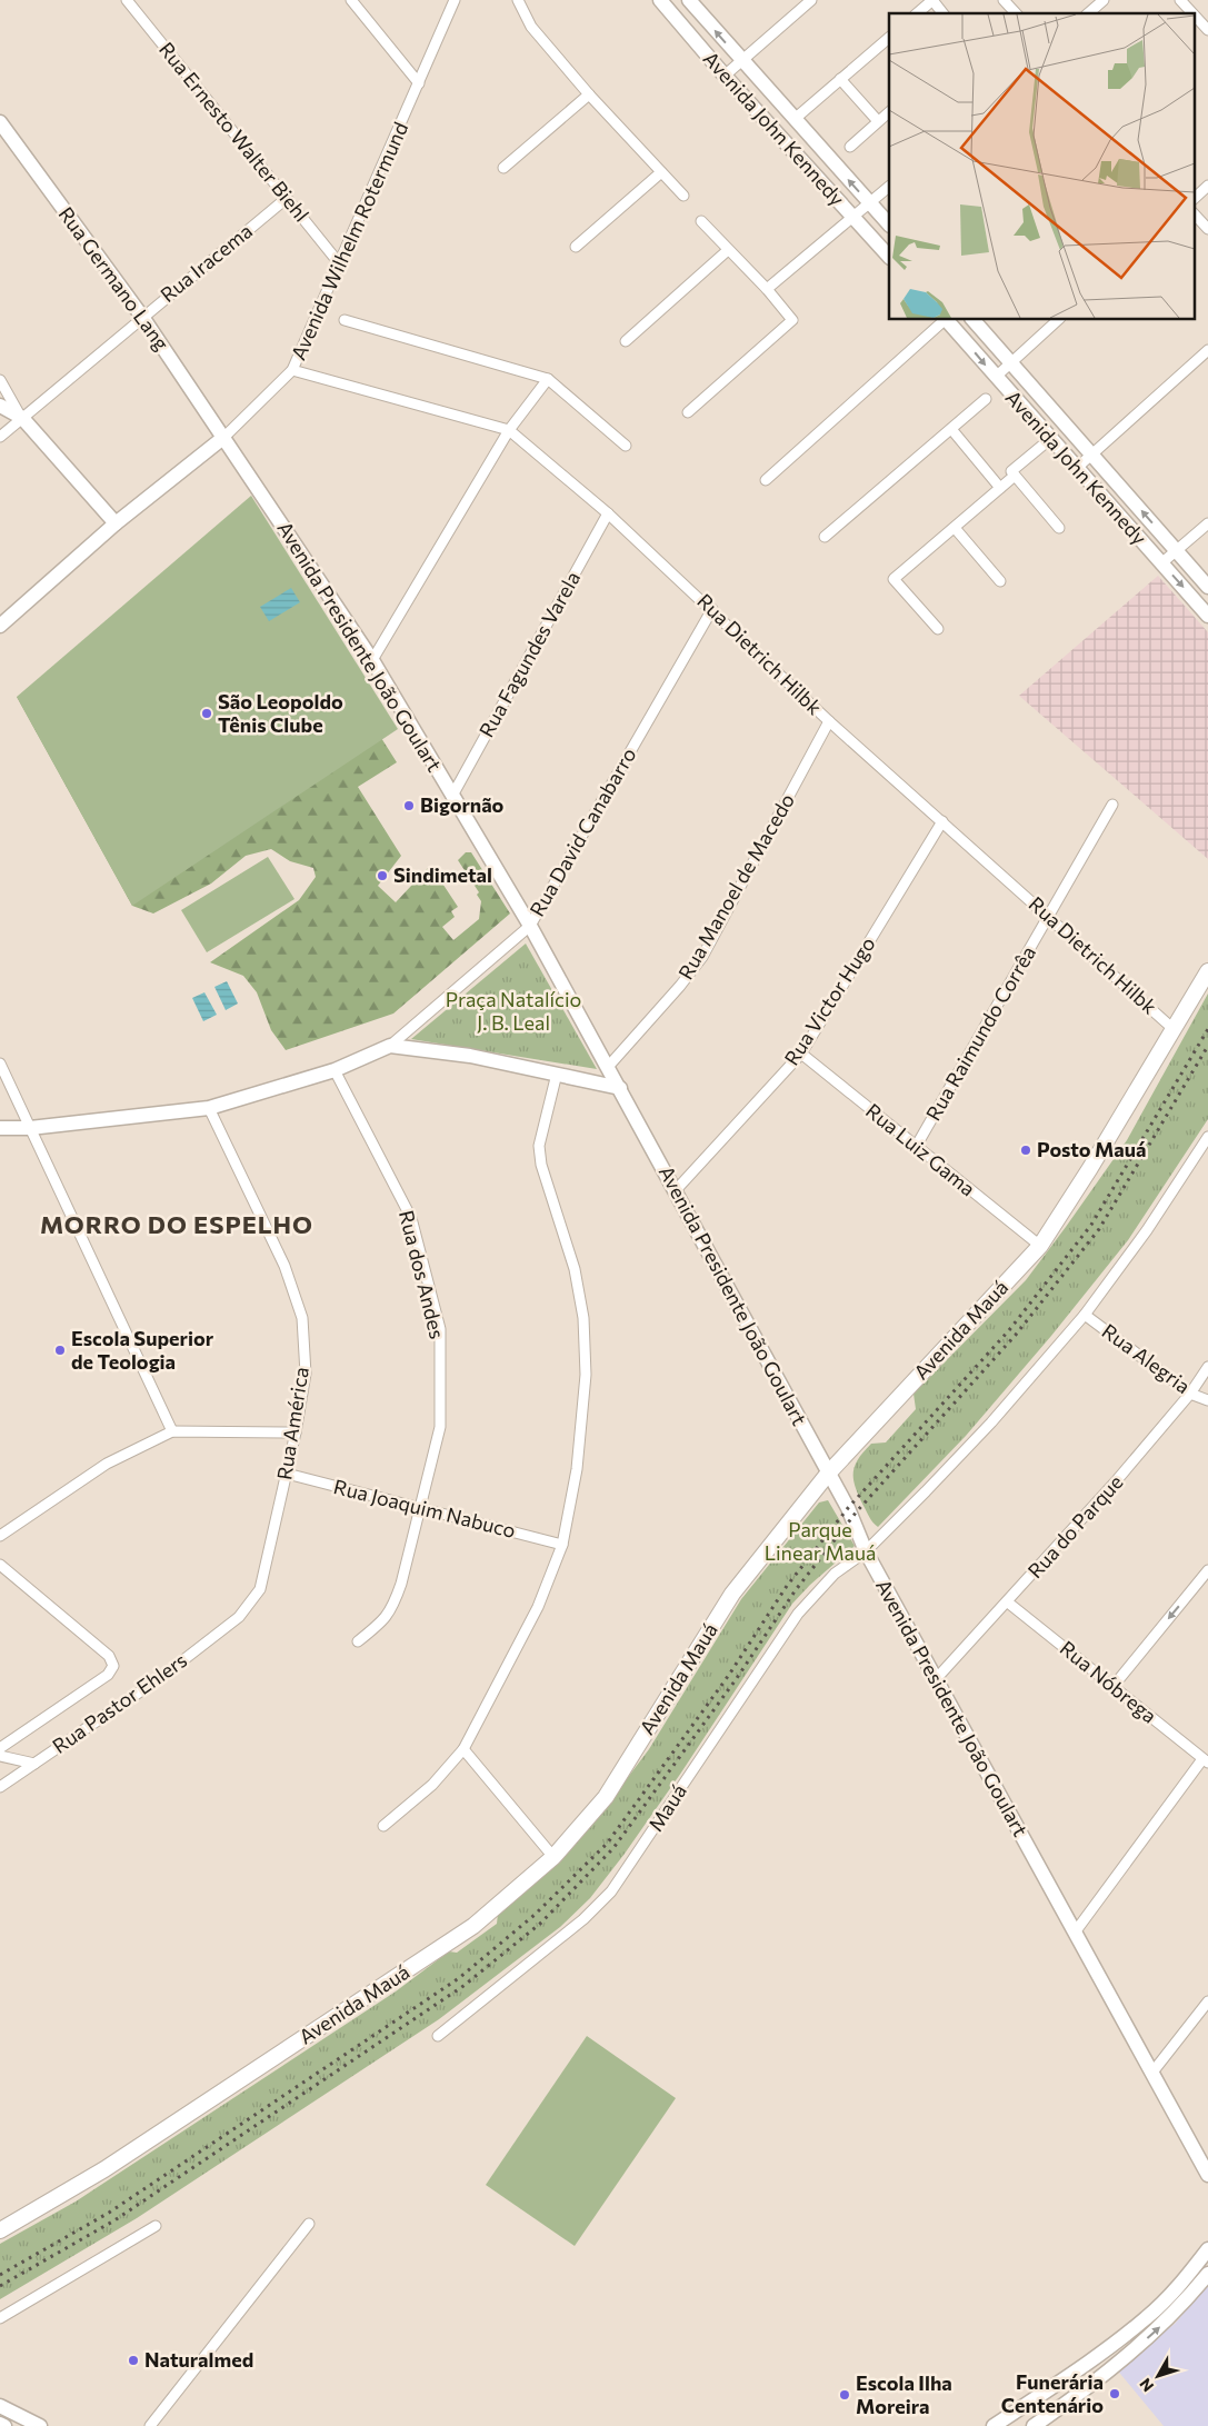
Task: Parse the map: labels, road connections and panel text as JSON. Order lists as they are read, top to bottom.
{
  "streets": {
    "main road": ["Avenida Mauá"],
    "street": [
      "Avenida John Kennedy",
      "Rua Ernesto Walter Biehl",
      "Avenida Wilhelm Rotermund",
      "Rua Iracema",
      "Rua Germano Lang",
      "Avenida Presidente João Goulart",
      "Rua Fagundes Varela",
      "Rua Dietrich Hilbk",
      "Rua David Canabarro",
      "Rua Manoel de Macedo",
      "Rua Victor Hugo",
      "Rua Raimundo Corrêa",
      "Rua Luiz Gama",
      "Rua dos Andes",
      "Rua Alegria",
      "Rua América",
      "Rua Joaquim Nabuco",
      "Rua do Parque",
      "Rua Nóbrega",
      "Rua Pastor Ehlers",
      "Mauá"
    ]
  },
  "crossings": [
    ["Rua Ernesto Walter Biehl", "Avenida Wilhelm Rotermund"],
    ["Rua Ernesto Walter Biehl", "Rua Iracema"],
    ["Avenida Wilhelm Rotermund", "Rua Germano Lang"],
    ["Avenida Wilhelm Rotermund", "Avenida Presidente João Goulart"],
    ["Avenida Wilhelm Rotermund", "Rua Dietrich Hilbk"],
    ["Rua Iracema", "Rua Germano Lang"],
    ["Rua Germano Lang", "Avenida Presidente João Goulart"],
    ["Avenida Presidente João Goulart", "Rua Fagundes Varela"],
    ["Avenida Presidente João Goulart", "Rua David Canabarro"],
    ["Avenida Presidente João Goulart", "Rua Manoel de Macedo"],
    ["Avenida Presidente João Goulart", "Rua Victor Hugo"],
    ["Avenida Presidente João Goulart", "Avenida Mauá"],
    ["Avenida Presidente João Goulart", "Rua do Parque"],
    ["Avenida Presidente João Goulart", "Mauá"],
    ["Rua Fagundes Varela", "Rua Dietrich Hilbk"],
    ["Rua Dietrich Hilbk", "Rua David Canabarro"],
    ["Rua Dietrich Hilbk", "Rua Manoel de Macedo"],
    ["Rua Dietrich Hilbk", "Rua Victor Hugo"],
    ["Rua Dietrich Hilbk", "Rua Raimundo Corrêa"],
    ["Rua Dietrich Hilbk", "Avenida Mauá"],
    ["Rua Victor Hugo", "Rua Luiz Gama"],
    ["Rua Raimundo Corrêa", "Rua Luiz Gama"],
    ["Rua Luiz Gama", "Avenida Mauá"],
    ["Rua dos Andes", "Rua Joaquim Nabuco"],
    ["Rua Alegria", "Rua do Parque"],
    ["Rua América", "Rua Joaquim Nabuco"],
    ["Rua América", "Rua Pastor Ehlers"],
    ["Rua do Parque", "Rua Nóbrega"]
  ],
  "districts": ["MORRO DO ESPELHO"],
  "parks": ["Praça Natalício J. B. Leal", "Parque Linear Mauá"],
  "places": [
    "São Leopoldo Tênis Clube",
    "Bigornão",
    "Sindimetal",
    "Posto Mauá",
    "Escola Superior de Teologia",
    "Naturalmed",
    "Funerária Centenário",
    "Escola Ilha Moreira"
  ],
  "north": "bottom left"
}
